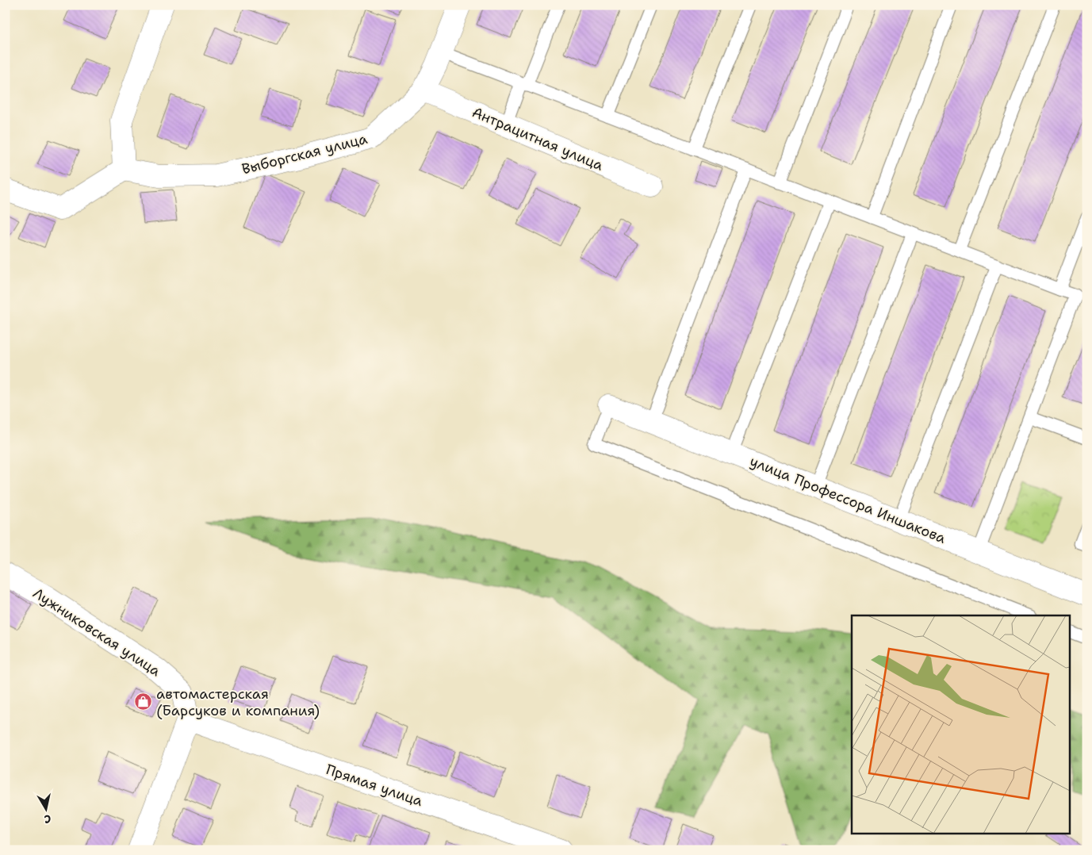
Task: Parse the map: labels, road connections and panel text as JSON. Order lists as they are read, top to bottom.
{
  "streets": {
    "street": [
      "Антрацитная улица",
      "Выборгская улица",
      "улица Профессора Иншакова",
      "Лужниковская улица",
      "Прямая улица"
    ]
  },
  "crossings": [
    ["Антрацитная улица", "Выборгская улица"],
    ["Лужниковская улица", "Прямая улица"]
  ],
  "places": {
    "shop": ["автомастерская (Барсуков и компания)"]
  },
  "north": "bottom"
}
